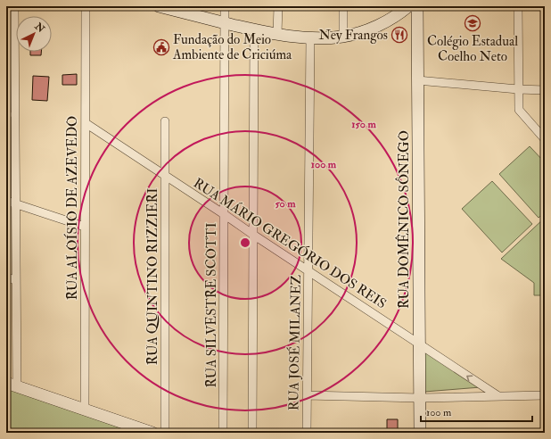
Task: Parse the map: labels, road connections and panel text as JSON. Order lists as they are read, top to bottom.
{
  "streets": {
    "street": [
      "RUA ALOÍSIO DE AZEVEDO",
      "RUA DOMÊNICO SÔNEGO",
      "RUA MÁRIO GREGÓRIO DOS REIS",
      "RUA QUINTINO RIZZIERI",
      "RUA SILVESTRE SCOTTI",
      "RUA JOSÉ MILANEZ"
    ]
  },
  "crossings": [
    ["RUA ALOÍSIO DE AZEVEDO", "RUA MÁRIO GREGÓRIO DOS REIS"],
    ["RUA DOMÊNICO SÔNEGO", "RUA MÁRIO GREGÓRIO DOS REIS"],
    ["RUA MÁRIO GREGÓRIO DOS REIS", "RUA QUINTINO RIZZIERI"],
    ["RUA MÁRIO GREGÓRIO DOS REIS", "RUA SILVESTRE SCOTTI"],
    ["RUA MÁRIO GREGÓRIO DOS REIS", "RUA JOSÉ MILANEZ"]
  ],
  "places": {
    "school or university": ["Colégio Estadual Coelho Neto"],
    "restaurant": ["Ney Frangos"],
    "public building": ["Fundação do Meio Ambiente de Criciúma"]
  },
  "scale_bar": "100 m",
  "north": "top right",
  "rings": ["150 m", "100 m", "50 m"]
}
